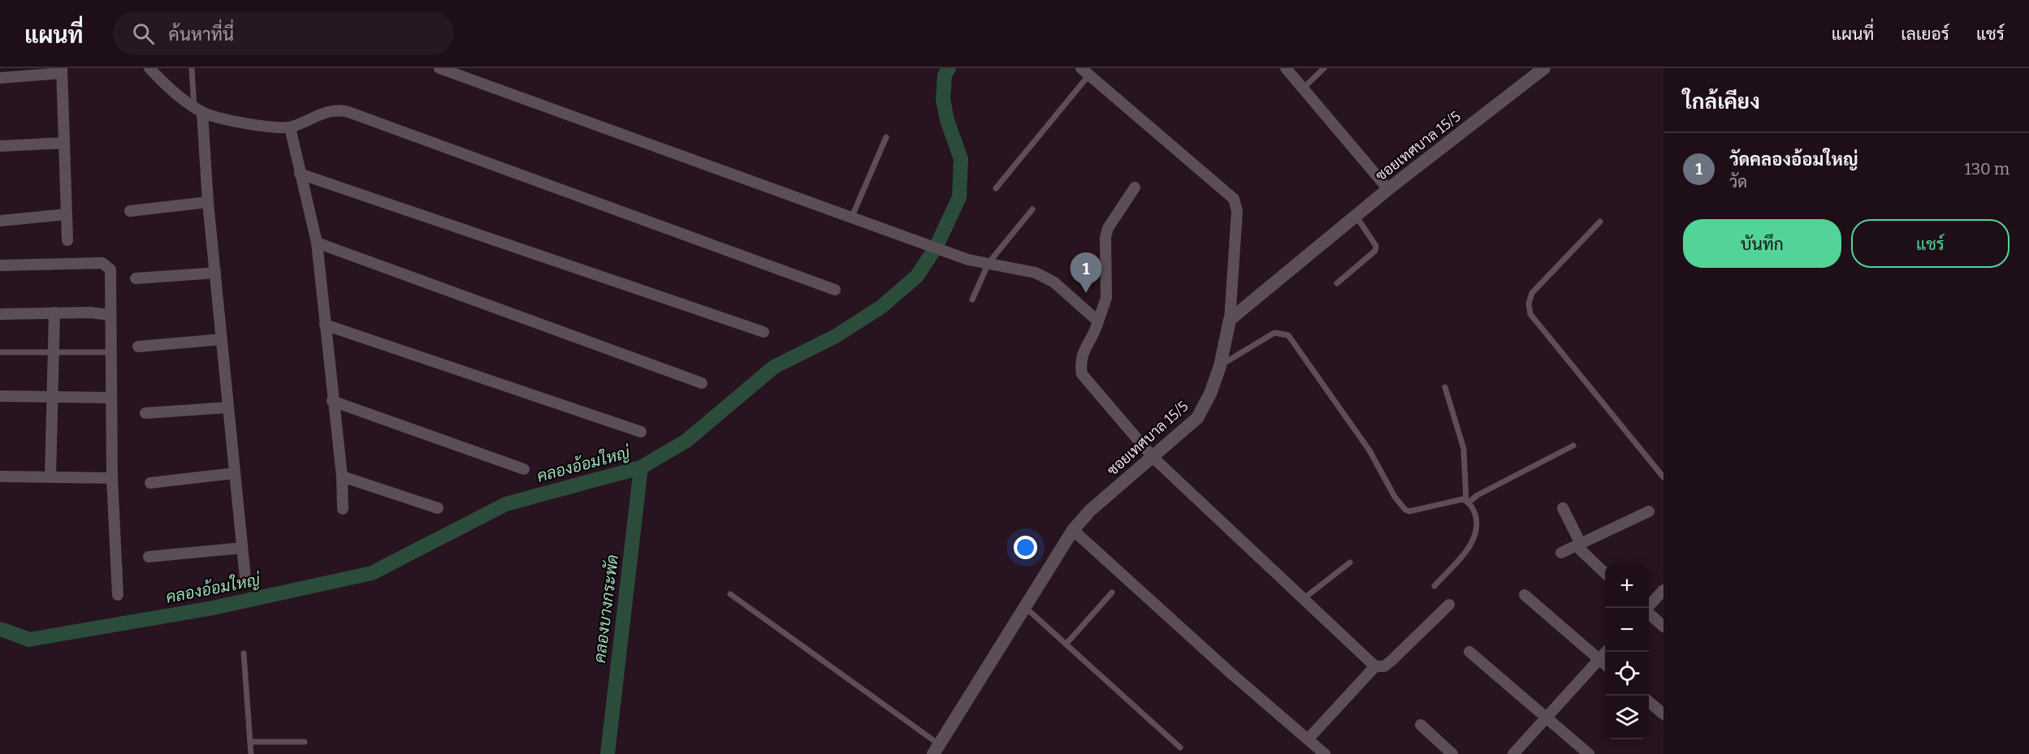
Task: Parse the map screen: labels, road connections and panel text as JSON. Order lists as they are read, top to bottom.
{
  "streets": {
    "street": ["ซอยเทศบาล 15/5"]
  },
  "water": ["คลองอ้อมใหญ่", "คลองบางกระพัด"],
  "page": {
    "header": "แผนที่",
    "search": "ค้นหาที่นี่",
    "nav": ["แผนที่", "เลเยอร์", "แชร์"],
    "heading": "ใกล้เคียง",
    "list": [
      {
        "mark": "1",
        "name": "วัดคลองอ้อมใหญ่",
        "note": "วัด",
        "value": "130 m"
      }
    ],
    "buttons": ["บันทึก", "แชร์"],
    "pins": "1",
    "map_buttons": ["+", "−"]
  }
}
